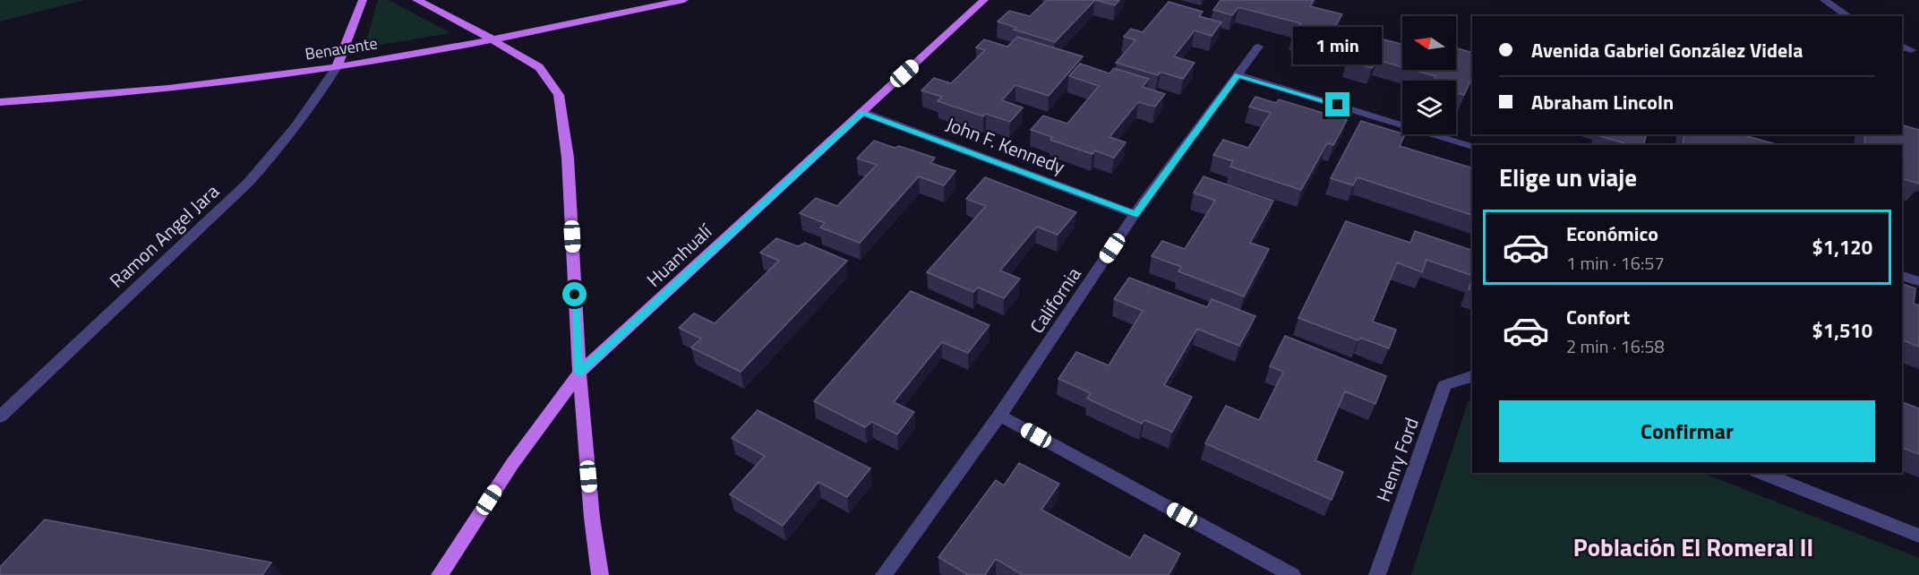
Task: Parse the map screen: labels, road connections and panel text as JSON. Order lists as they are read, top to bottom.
{
  "streets": {
    "main road": ["Benavente", "Huanhualí"],
    "street": [
      "John F. Kennedy",
      "Ramon Angel Jara",
      "California",
      "Henry Ford"
    ]
  },
  "crossings": [
    ["Benavente", "Ramon Angel Jara"],
    ["John F. Kennedy", "Huanhualí"],
    ["John F. Kennedy", "California"]
  ],
  "districts": ["Población El Romeral II"],
  "north": "left",
  "page": {
    "banner": ["Avenida Gabriel González Videla", "Abraham Lincoln"],
    "bubble": "1 min",
    "heading": "Elige un viaje",
    "list": [
      {
        "name": "Económico",
        "note": "1 min · 16:57",
        "value": "$1,120"
      },
      {
        "name": "Confort",
        "note": "2 min · 16:58",
        "value": "$1,510"
      }
    ],
    "buttons": "Confirmar"
  }
}
